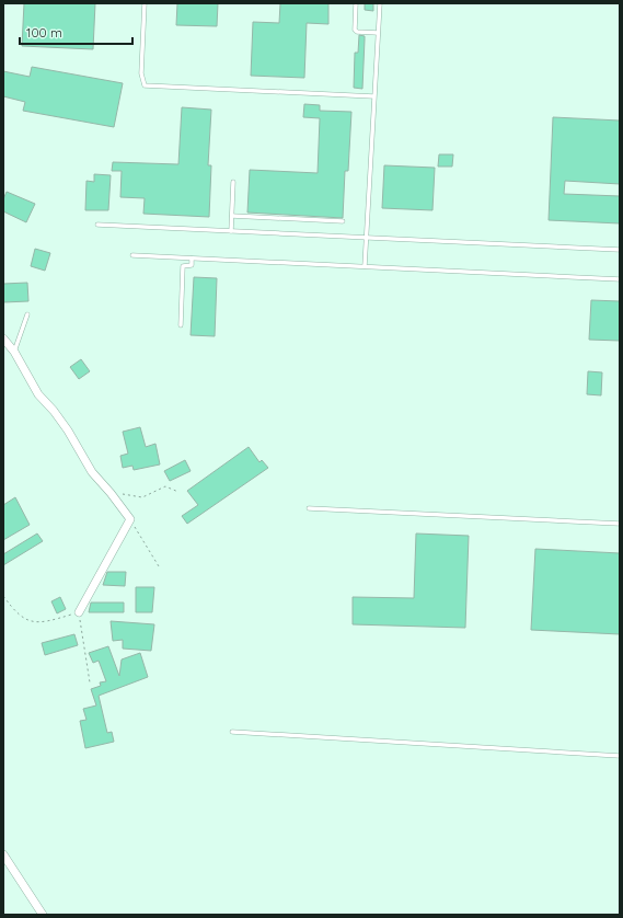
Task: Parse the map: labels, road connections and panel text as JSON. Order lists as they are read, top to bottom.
{
  "scale_bar": "100 m"
}
